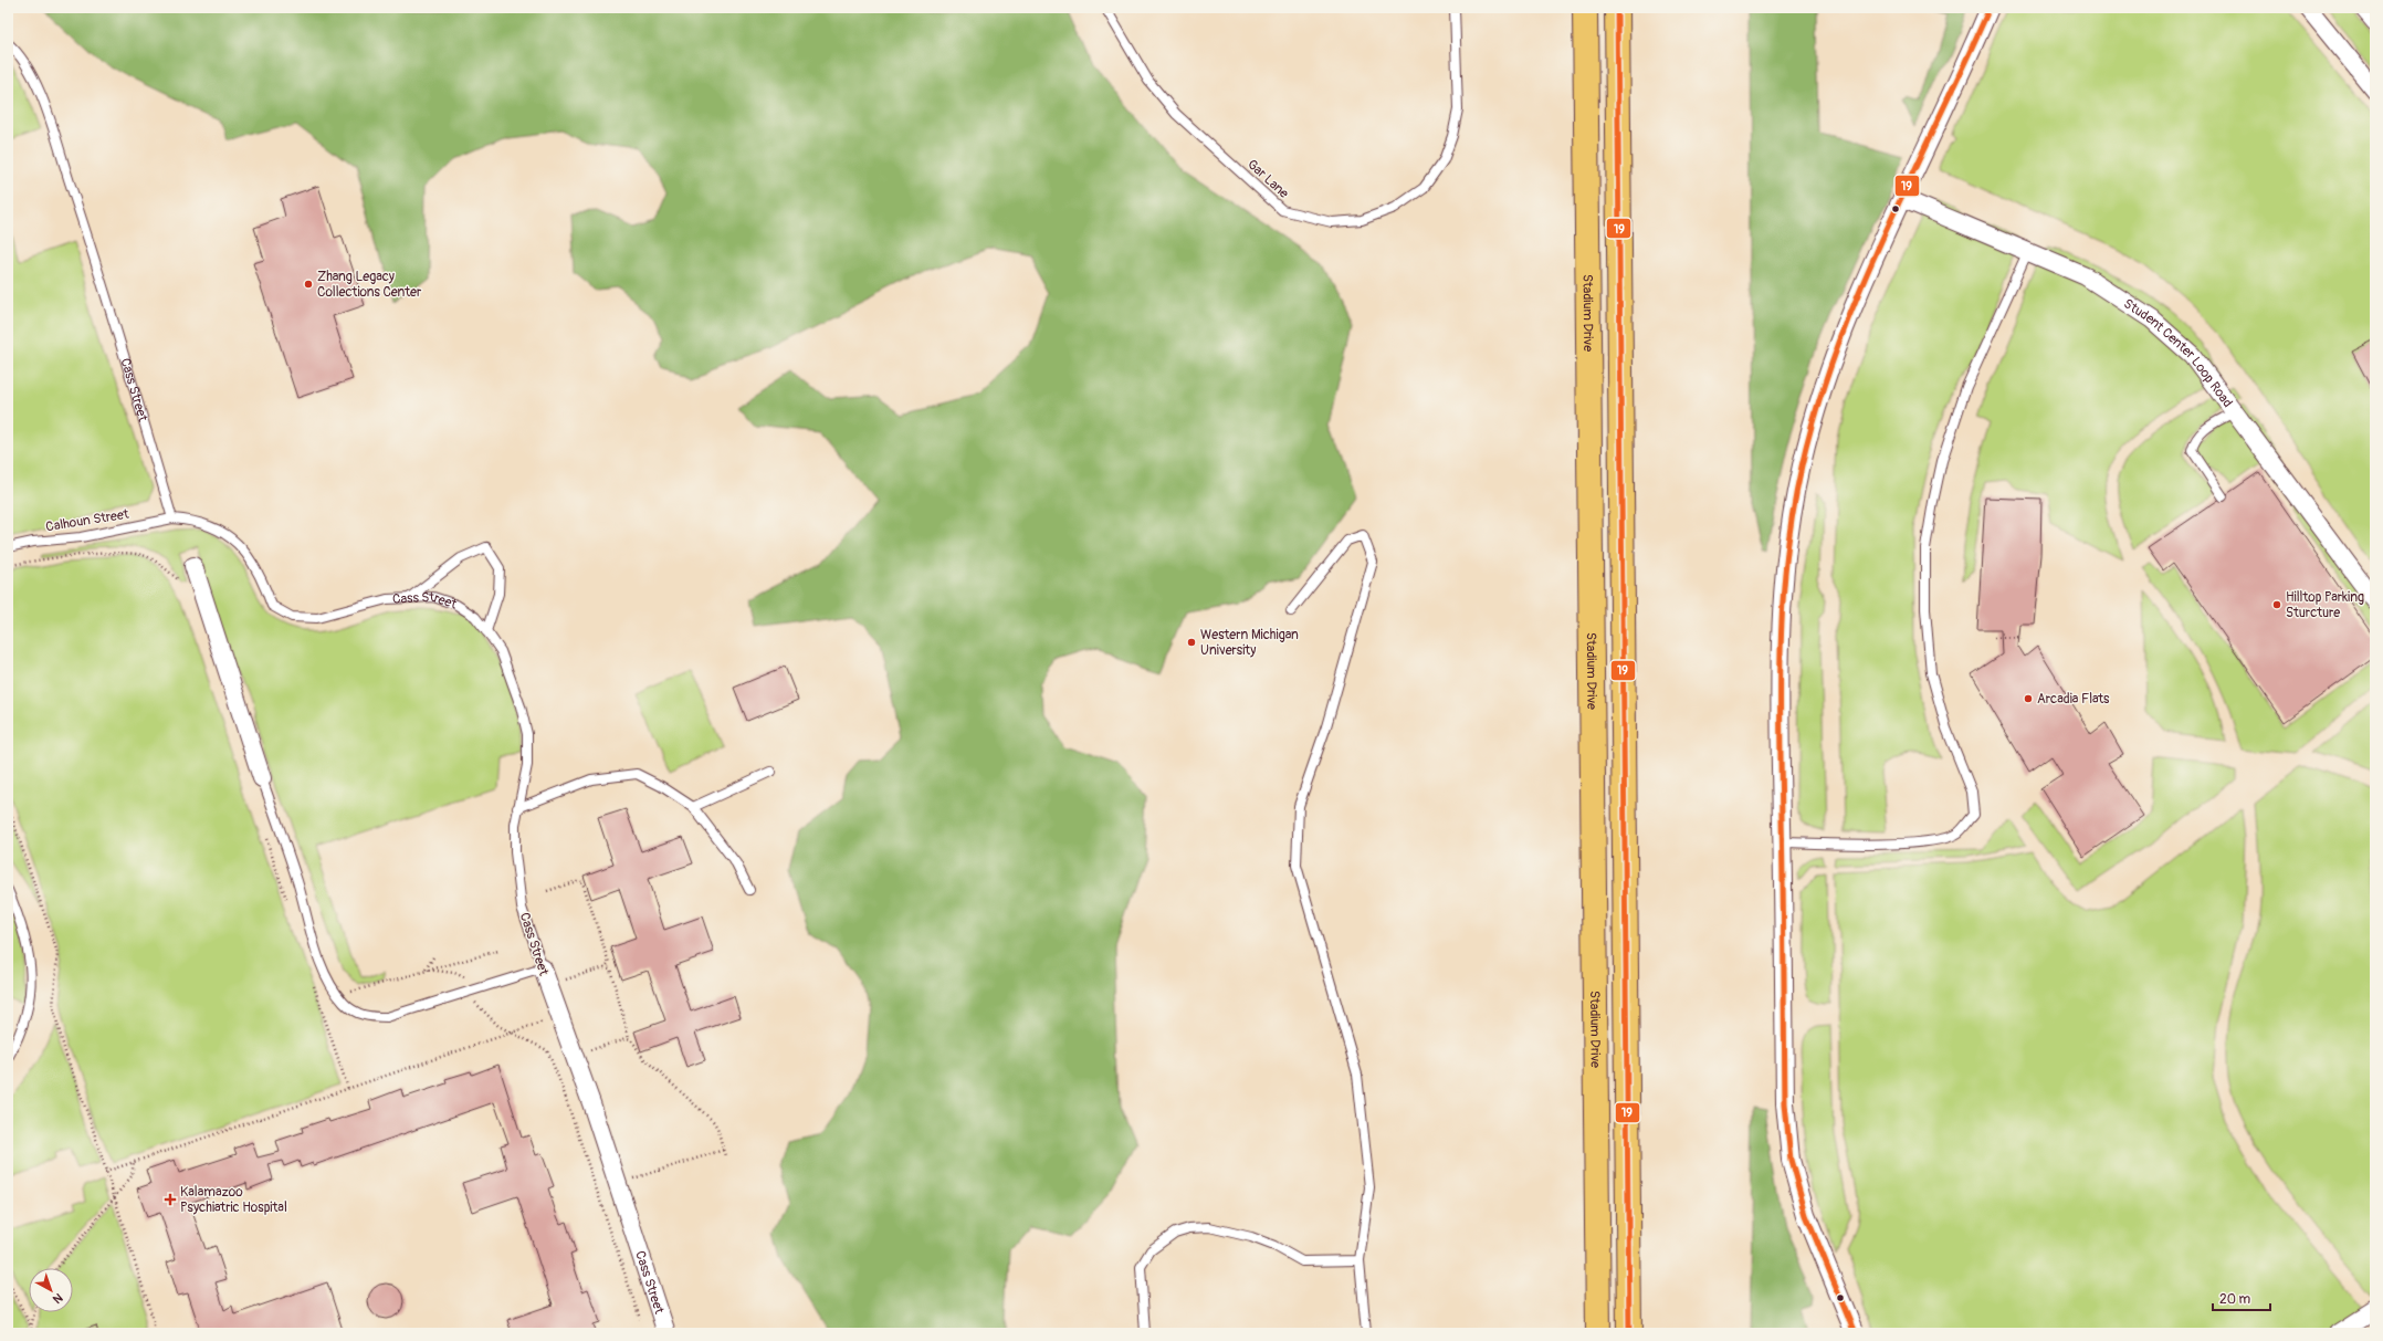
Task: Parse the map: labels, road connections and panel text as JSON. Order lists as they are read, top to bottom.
{
  "streets": {
    "main road": ["Stadium Drive"],
    "street": ["Student Center Loop Road", "Cass Street"],
    "lane": ["Gar Lane", "Calhoun Street"]
  },
  "crossings": [
    ["Cass Street", "Calhoun Street"]
  ],
  "places": {
    "other": [
      "Zhang Legacy Collections Center",
      "Hilltop Parking Sturcture",
      "Western Michigan University",
      "Arcadia Flats"
    ],
    "health": ["Kalamazoo Psychiatric Hospital"]
  },
  "lines": ["transit line 19"],
  "scale_bar": "20 m",
  "north": "bottom right"
}
